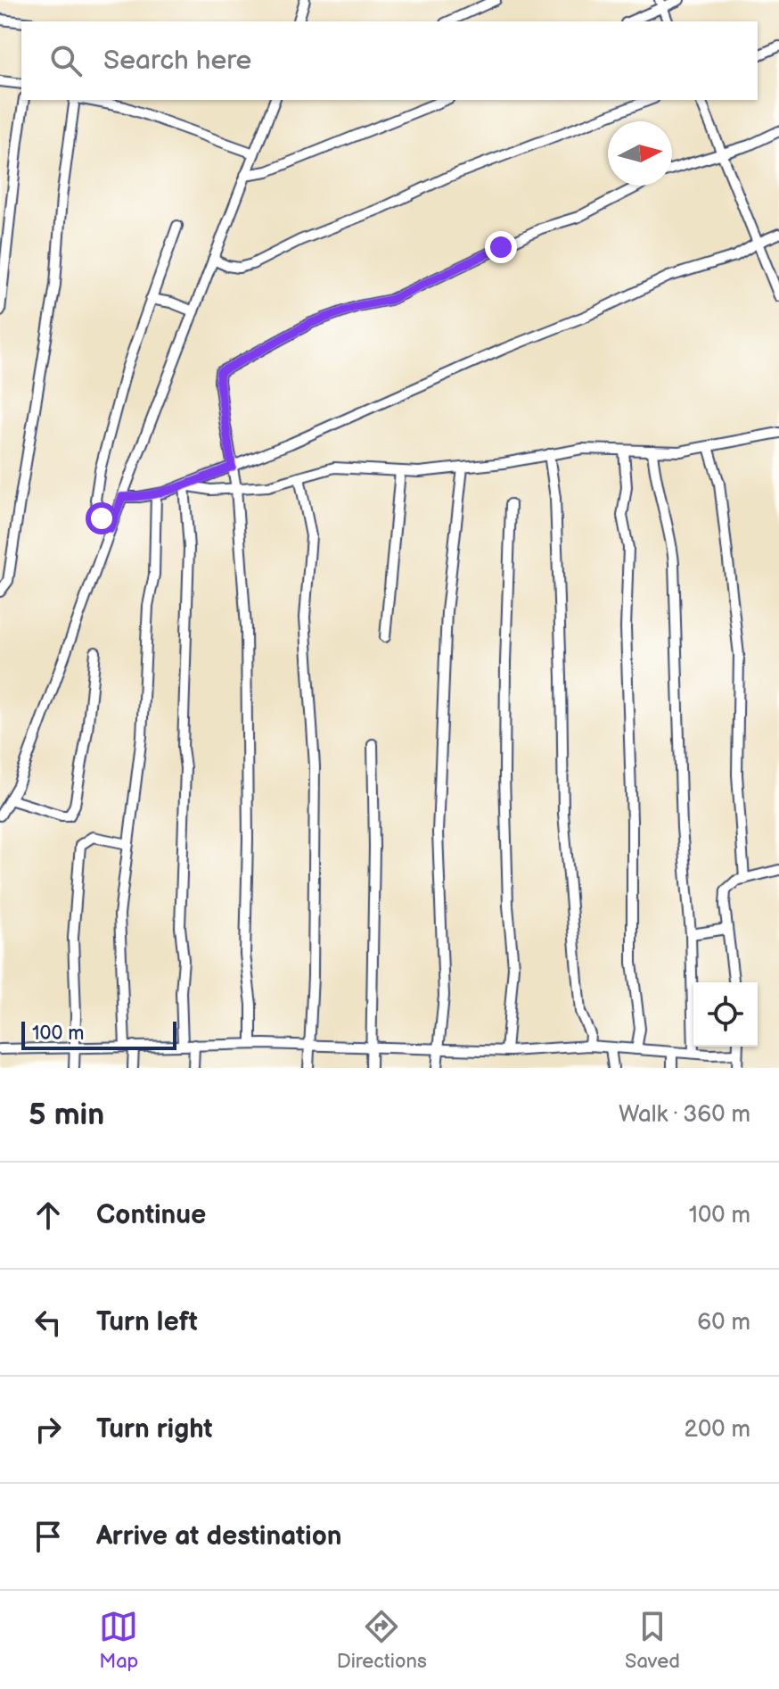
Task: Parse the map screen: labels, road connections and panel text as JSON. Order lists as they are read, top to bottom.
{
  "scale_bar": "100 m",
  "north": "right",
  "page": {
    "search": "Search here",
    "scale": "100 m",
    "heading": ["5 min", "Walk · 360 m"],
    "list": [
      ["Continue", "100 m"],
      ["Turn left", "60 m"],
      ["Turn right", "200 m"],
      "Arrive at destination"
    ],
    "nav": ["Map", "Directions", "Saved"]
  }
}
